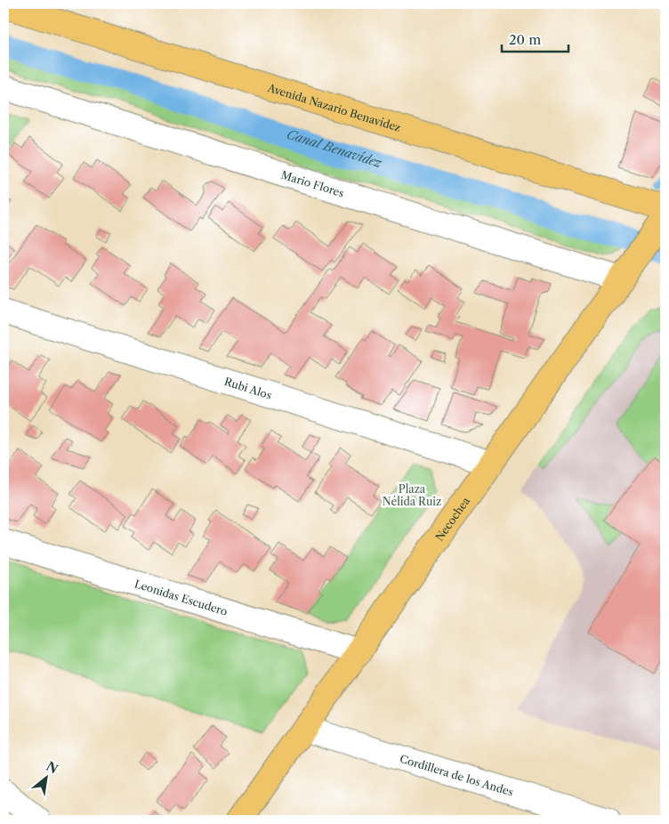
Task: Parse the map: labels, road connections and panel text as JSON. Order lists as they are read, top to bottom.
{
  "streets": {
    "main road": ["Avenida Nazario Benavídez", "Necochea"],
    "street": [
      "Mario Flores",
      "Rubi Alos",
      "Leonidas Escudero",
      "Cordillera de los Andes"
    ]
  },
  "crossings": [
    ["Mario Flores", "Necochea"],
    ["Rubi Alos", "Necochea"],
    ["Necochea", "Leonidas Escudero"],
    ["Necochea", "Cordillera de los Andes"]
  ],
  "water": ["Canal Benavídez"],
  "parks": ["Plaza Nélida Ruiz"],
  "scale_bar": "20 m",
  "north": "top right"
}
